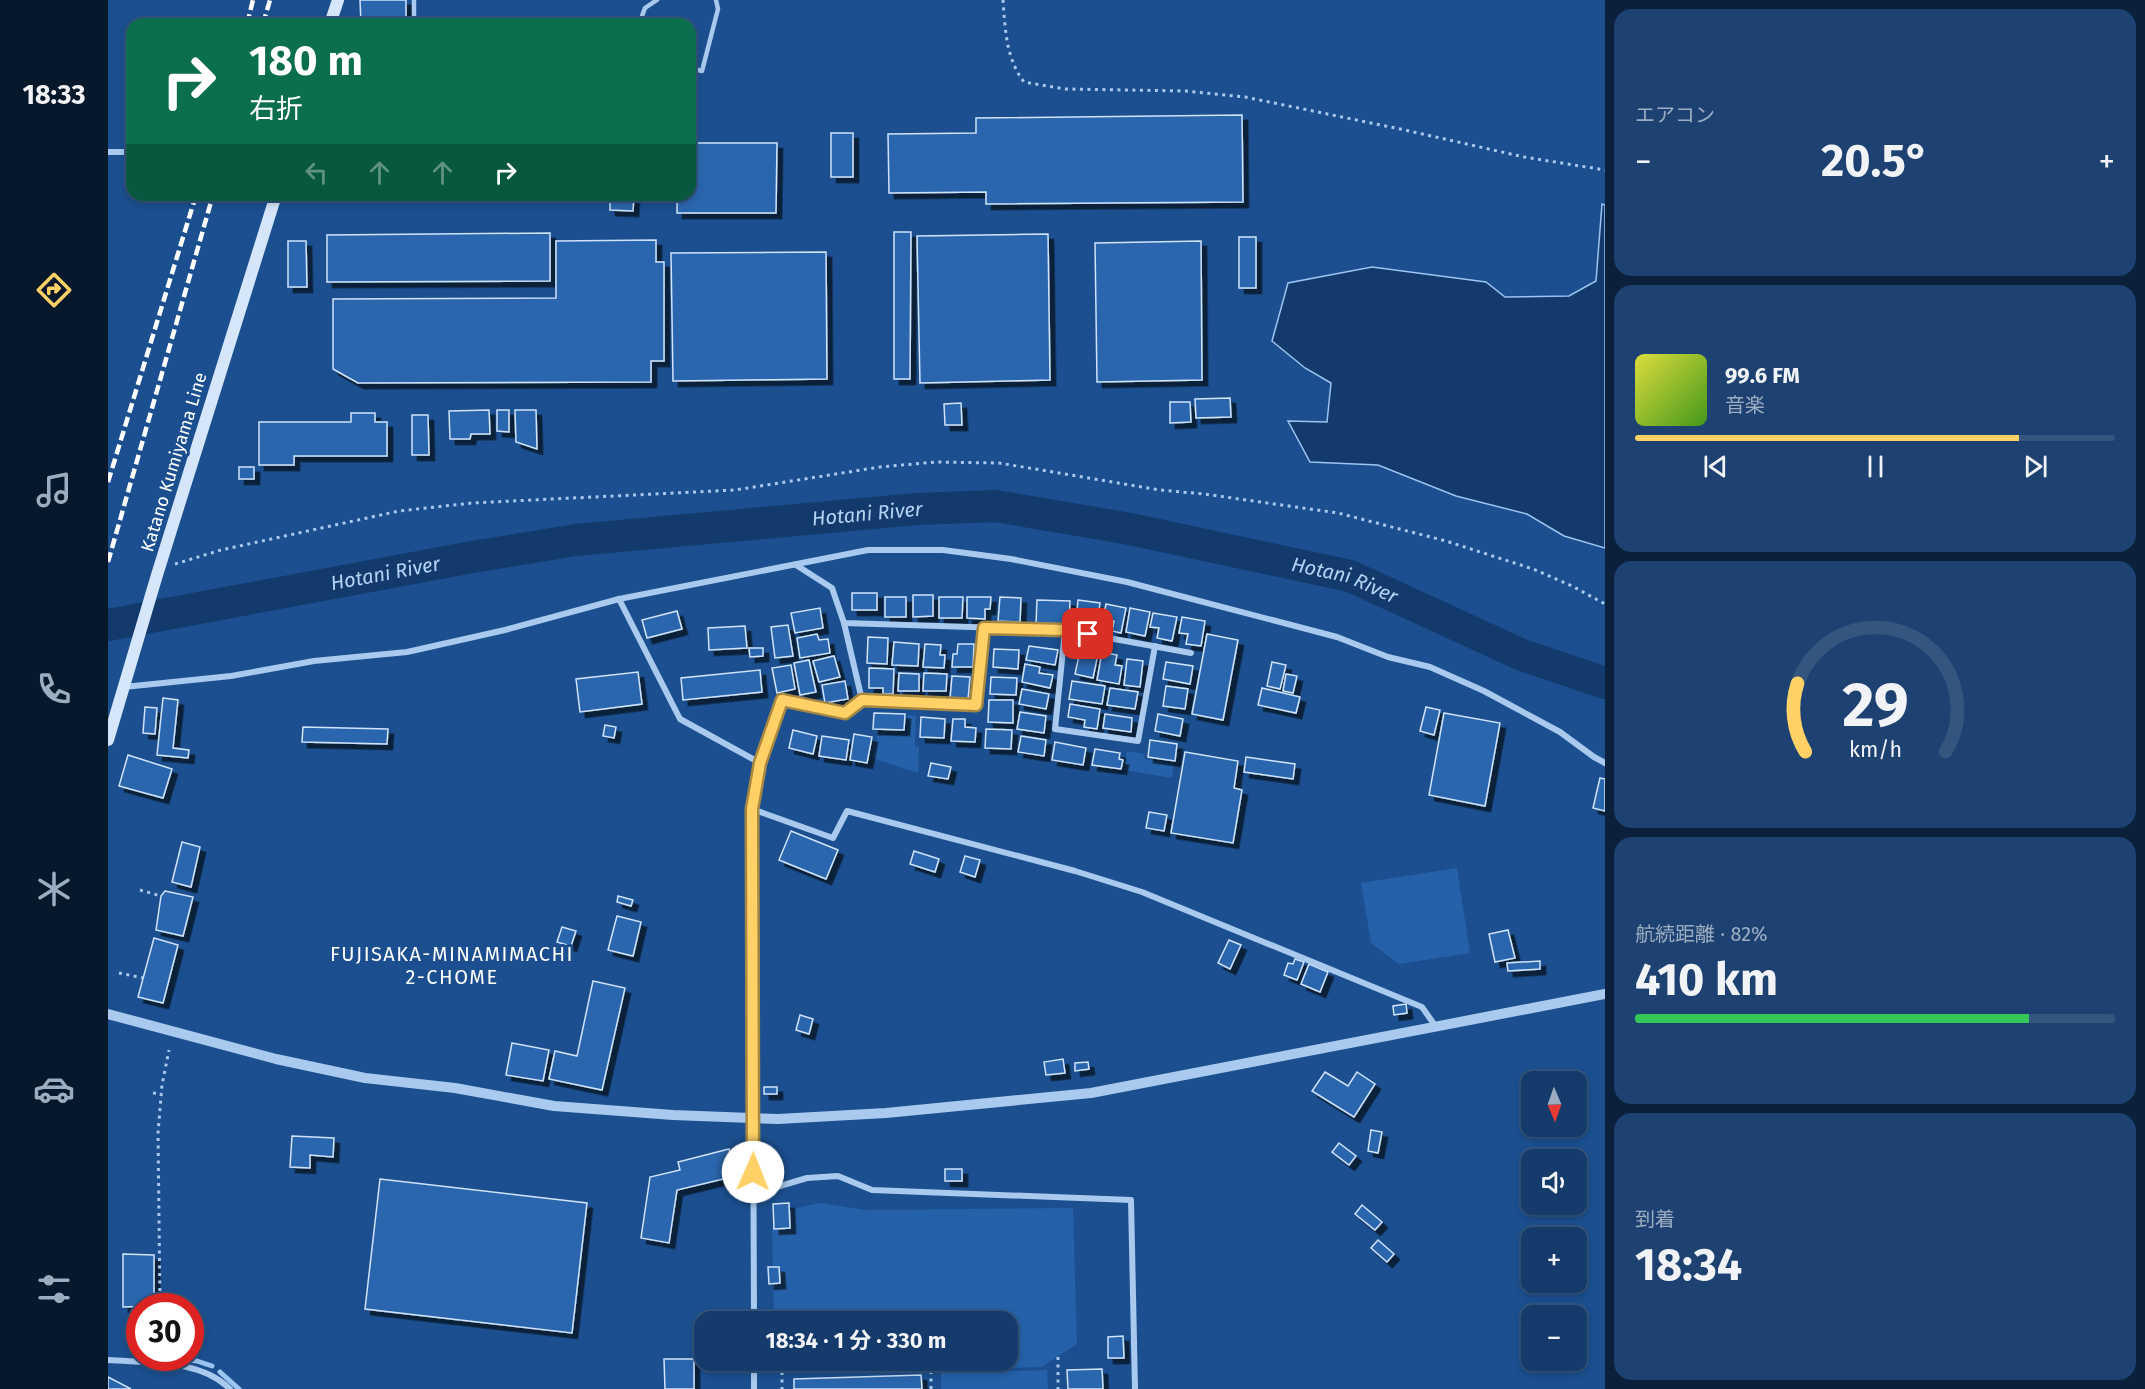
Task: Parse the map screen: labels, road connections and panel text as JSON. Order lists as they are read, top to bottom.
{
  "streets": {
    "main road": ["Katano Kumiyama Line"]
  },
  "districts": ["FUJISAKA-MINAMIMACHI 2-CHOME"],
  "water": ["Hotani River"],
  "north": "bottom",
  "page": {
    "tabs": "18:33",
    "tile": [
      "エアコン",
      ["航続距離 · 82%", "410 km"],
      ["到着", "18:34"]
    ],
    "turn": ["180 m", "右折"],
    "heat": ["−", "20.5°", "+"],
    "song": ["99.6 FM", "音楽"],
    "map_buttons": ["+", "−"],
    "limit": "30",
    "trip": "18:34 · 1 分 · 330 m",
    "gauge": ["29", "km/h"]
  }
}
